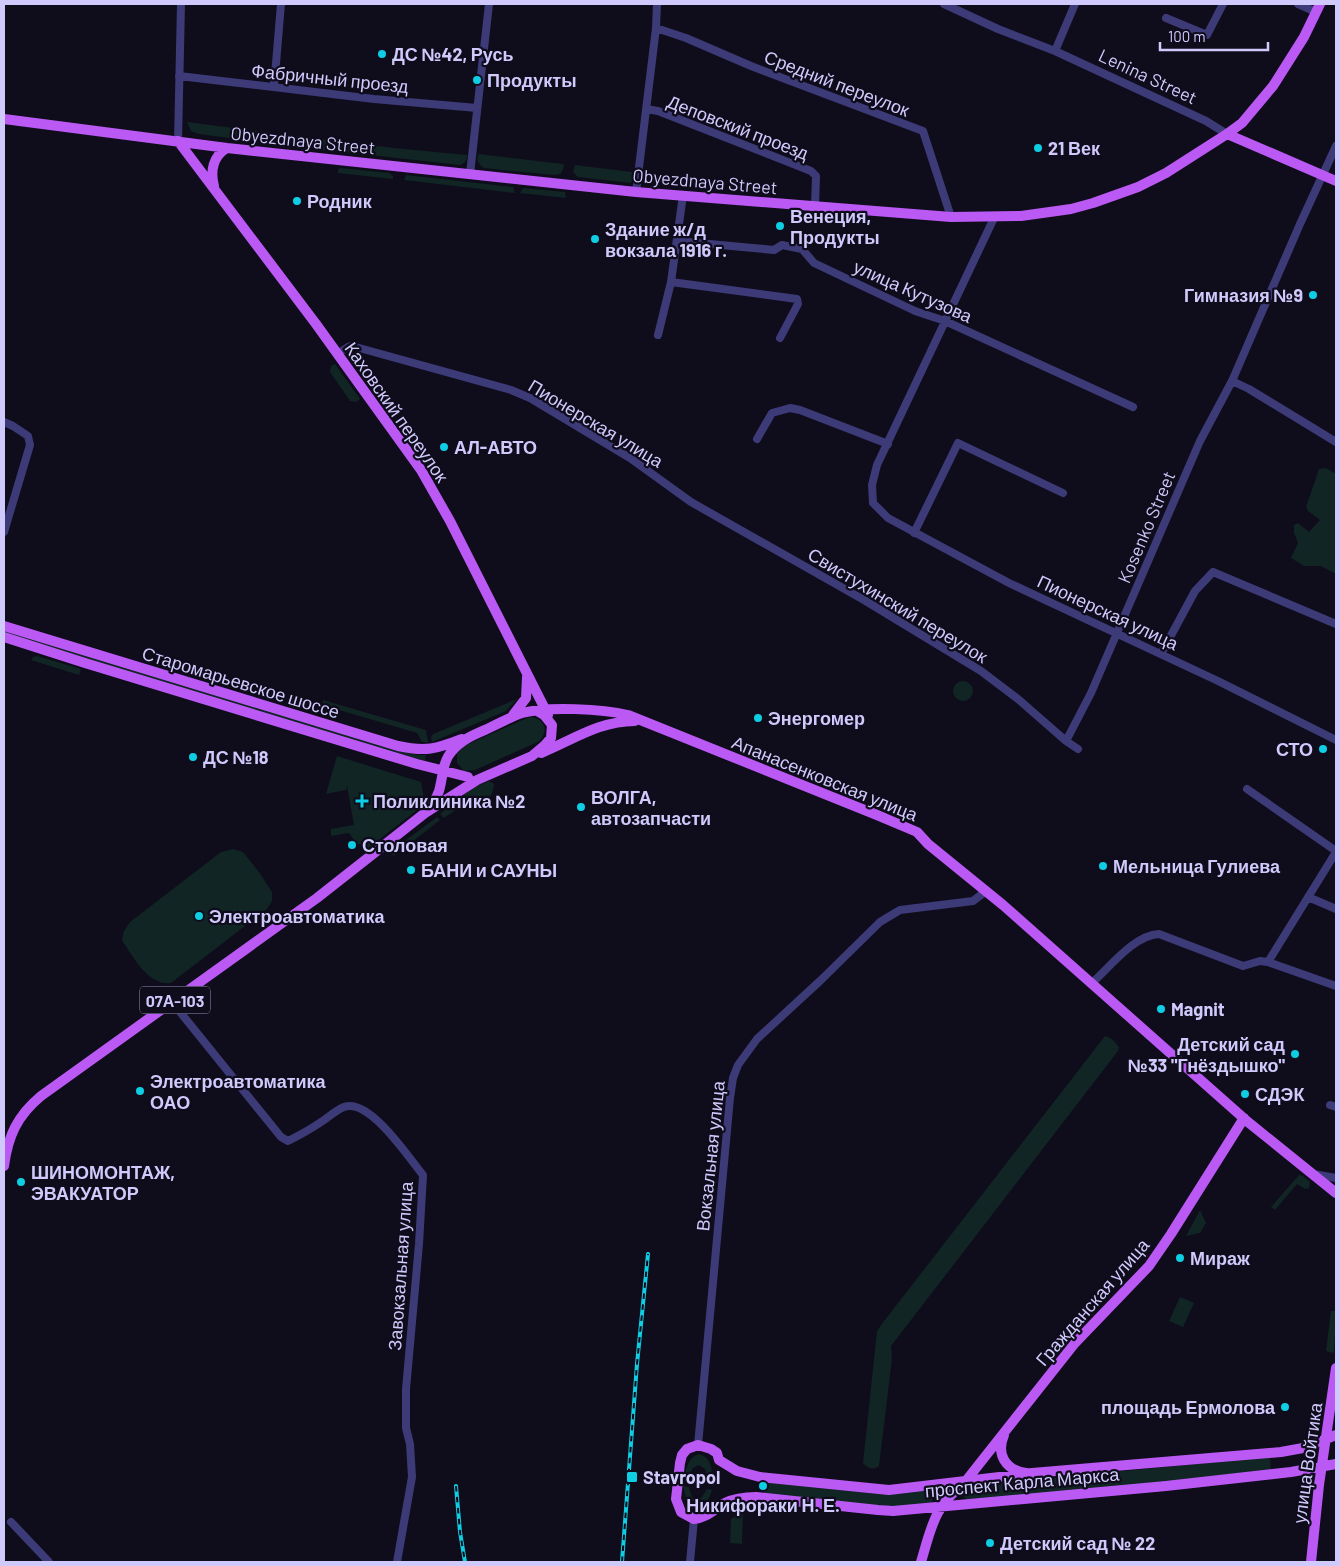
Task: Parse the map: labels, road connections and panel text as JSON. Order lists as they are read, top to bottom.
{
  "streets": {
    "main road": [
      "Lenina Street",
      "Obyezdnaya Street",
      "Каховский переулок",
      "Старомарьевское шоссе",
      "Апанасенковская улица",
      "07А-103",
      "Гражданская улица",
      "улица Войтика",
      "проспект Карла Маркса"
    ],
    "street": [
      "Фабричный проезд",
      "Средний переулок",
      "Деповский проезд",
      "улица Кутузова",
      "Пионерская улица",
      "Kosenko Street",
      "Свистухинский переулок",
      "Вокзальная улица",
      "Завокзальная улица"
    ]
  },
  "crossings": [
    ["Lenina Street", "Obyezdnaya Street"],
    ["Lenina Street", "Kosenko Street"],
    ["Средний переулок", "Obyezdnaya Street"],
    ["Деповский проезд", "Obyezdnaya Street"],
    ["Obyezdnaya Street", "Каховский переулок"],
    ["Каховский переулок", "Пионерская улица"],
    ["Пионерская улица", "Kosenko Street"],
    ["Пионерская улица", "Свистухинский переулок"],
    ["Kosenko Street", "Свистухинский переулок"],
    ["Апанасенковская улица", "Вокзальная улица"],
    ["Апанасенковская улица", "Гражданская улица"],
    ["07А-103", "Завокзальная улица"],
    ["Вокзальная улица", "проспект Карла Маркса"],
    ["Гражданская улица", "проспект Карла Маркса"],
    ["улица Войтика", "проспект Карла Маркса"]
  ],
  "places": {
    "other": [
      "ДС №42, Русь",
      "Продукты",
      "21 Век",
      "Родник",
      "Венеция, Продукты",
      "Здание ж/д вокзала 1916 г.",
      "Гимназия №9",
      "АЛ-АВТО",
      "Энергомер",
      "СТО",
      "ДС №18",
      "ВОЛГА, автозапчасти",
      "Столовая",
      "Мельница Гулиева",
      "БАНИ и САУНЫ",
      "Электроавтоматика",
      "Magnit",
      "Детский сад №33 \"Гнёздышко\"",
      "Электроавтоматика ОАО",
      "СДЭК",
      "ШИНОМОНТАЖ, ЭВАКУАТОР",
      "Мираж",
      "площадь Ермолова",
      "Никифораки Н. Е.",
      "Детский сад № 22"
    ],
    "health": ["Поликлиника №2"],
    "transit": ["Stavropol"]
  },
  "scale_bar": "100 m"
}
